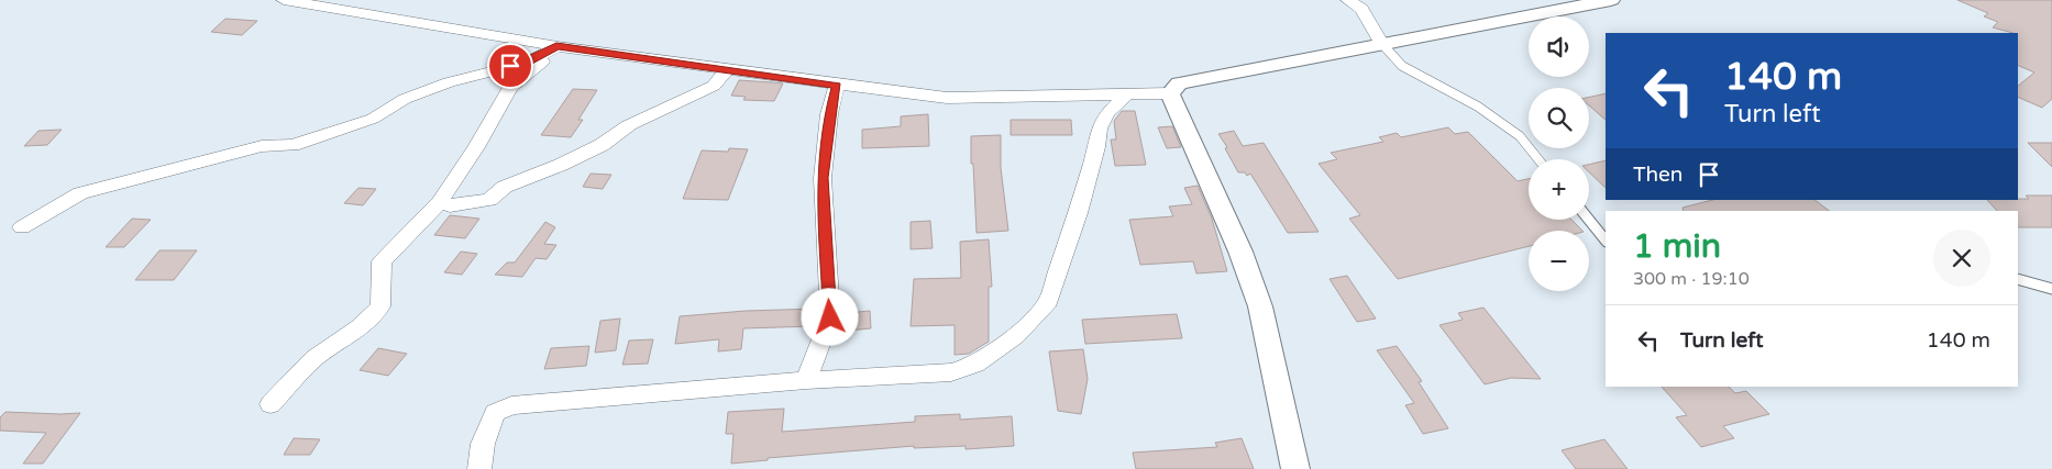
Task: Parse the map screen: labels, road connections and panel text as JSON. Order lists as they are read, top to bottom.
{
  "page": {
    "map_buttons": ["+", "−"],
    "turn": ["140 m", "Turn left"],
    "then": "Then",
    "heading": ["1 min", "300 m · 19:10"],
    "list": [
      {
        "name": "Turn left",
        "value": "140 m"
      }
    ]
  }
}
